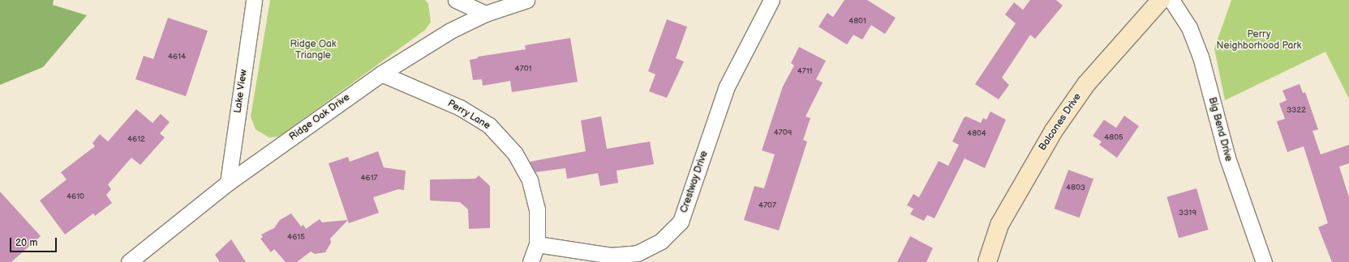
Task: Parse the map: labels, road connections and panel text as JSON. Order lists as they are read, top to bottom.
{
  "streets": {
    "street": [
      "Lake View",
      "Perry Lane",
      "Ridge Oak Drive",
      "Balcones Drive",
      "Big Bend Drive",
      "Crestway Drive"
    ]
  },
  "crossings": [
    ["Lake View", "Ridge Oak Drive"],
    ["Perry Lane", "Ridge Oak Drive"],
    ["Perry Lane", "Crestway Drive"]
  ],
  "parks": ["Perry Neighborhood Park", "Ridge Oak Triangle"],
  "house_numbers": [
    "4801",
    "4614",
    "4701",
    "4711",
    "3322",
    "4709",
    "4804",
    "4805",
    "4612",
    "4617",
    "4803",
    "4610",
    "4707",
    "3319",
    "4615"
  ],
  "scale_bar": "20 m"
}
